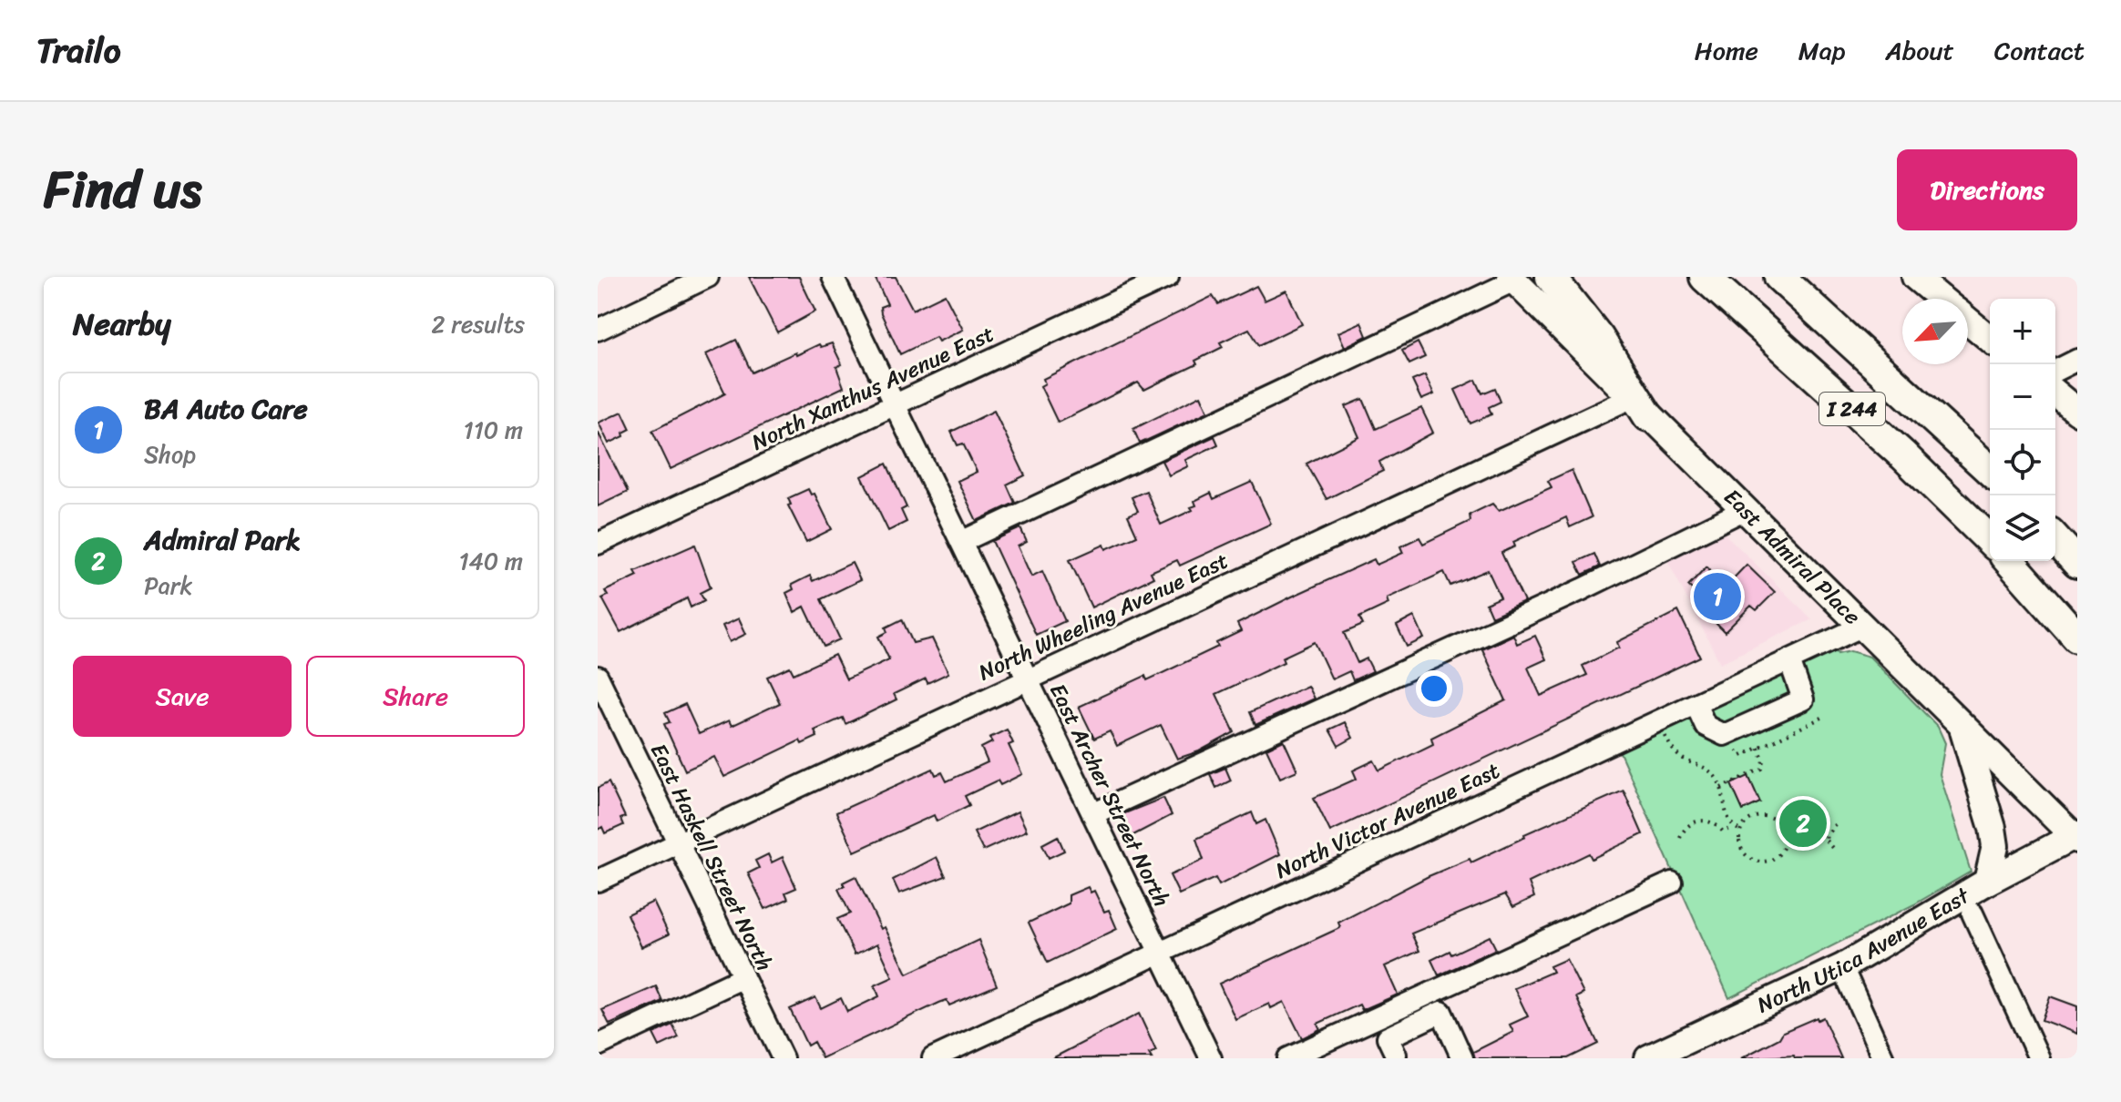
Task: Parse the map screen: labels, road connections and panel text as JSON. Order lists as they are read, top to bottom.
{
  "streets": {
    "highway": ["I 244"],
    "main road": ["East Admiral Place", "North Utica Avenue East"],
    "street": [
      "North Xanthus Avenue East",
      "North Wheeling Avenue East",
      "East Archer Street North",
      "North Victor Avenue East",
      "East Haskell Street North"
    ]
  },
  "crossings": [
    ["North Xanthus Avenue East", "East Archer Street North"],
    ["East Admiral Place", "North Wheeling Avenue East"],
    ["East Admiral Place", "North Victor Avenue East"],
    ["East Admiral Place", "North Utica Avenue East"],
    ["North Wheeling Avenue East", "East Archer Street North"],
    ["North Wheeling Avenue East", "East Haskell Street North"],
    ["East Archer Street North", "North Victor Avenue East"]
  ],
  "north": "bottom left",
  "page": {
    "header": "Trailo",
    "nav": [
      "Home",
      "Map",
      "About",
      "Contact"
    ],
    "title": "Find us",
    "buttons": [
      "Directions",
      ["Save", "Share"]
    ],
    "heading": ["Nearby", "2 results"],
    "map_buttons": ["+", "−"],
    "list": [
      {
        "mark": "1",
        "name": "BA Auto Care",
        "note": "Shop",
        "value": "110 m"
      },
      {
        "mark": "2",
        "name": "Admiral Park",
        "note": "Park",
        "value": "140 m"
      }
    ],
    "pins": ["1", "2"]
  }
}
